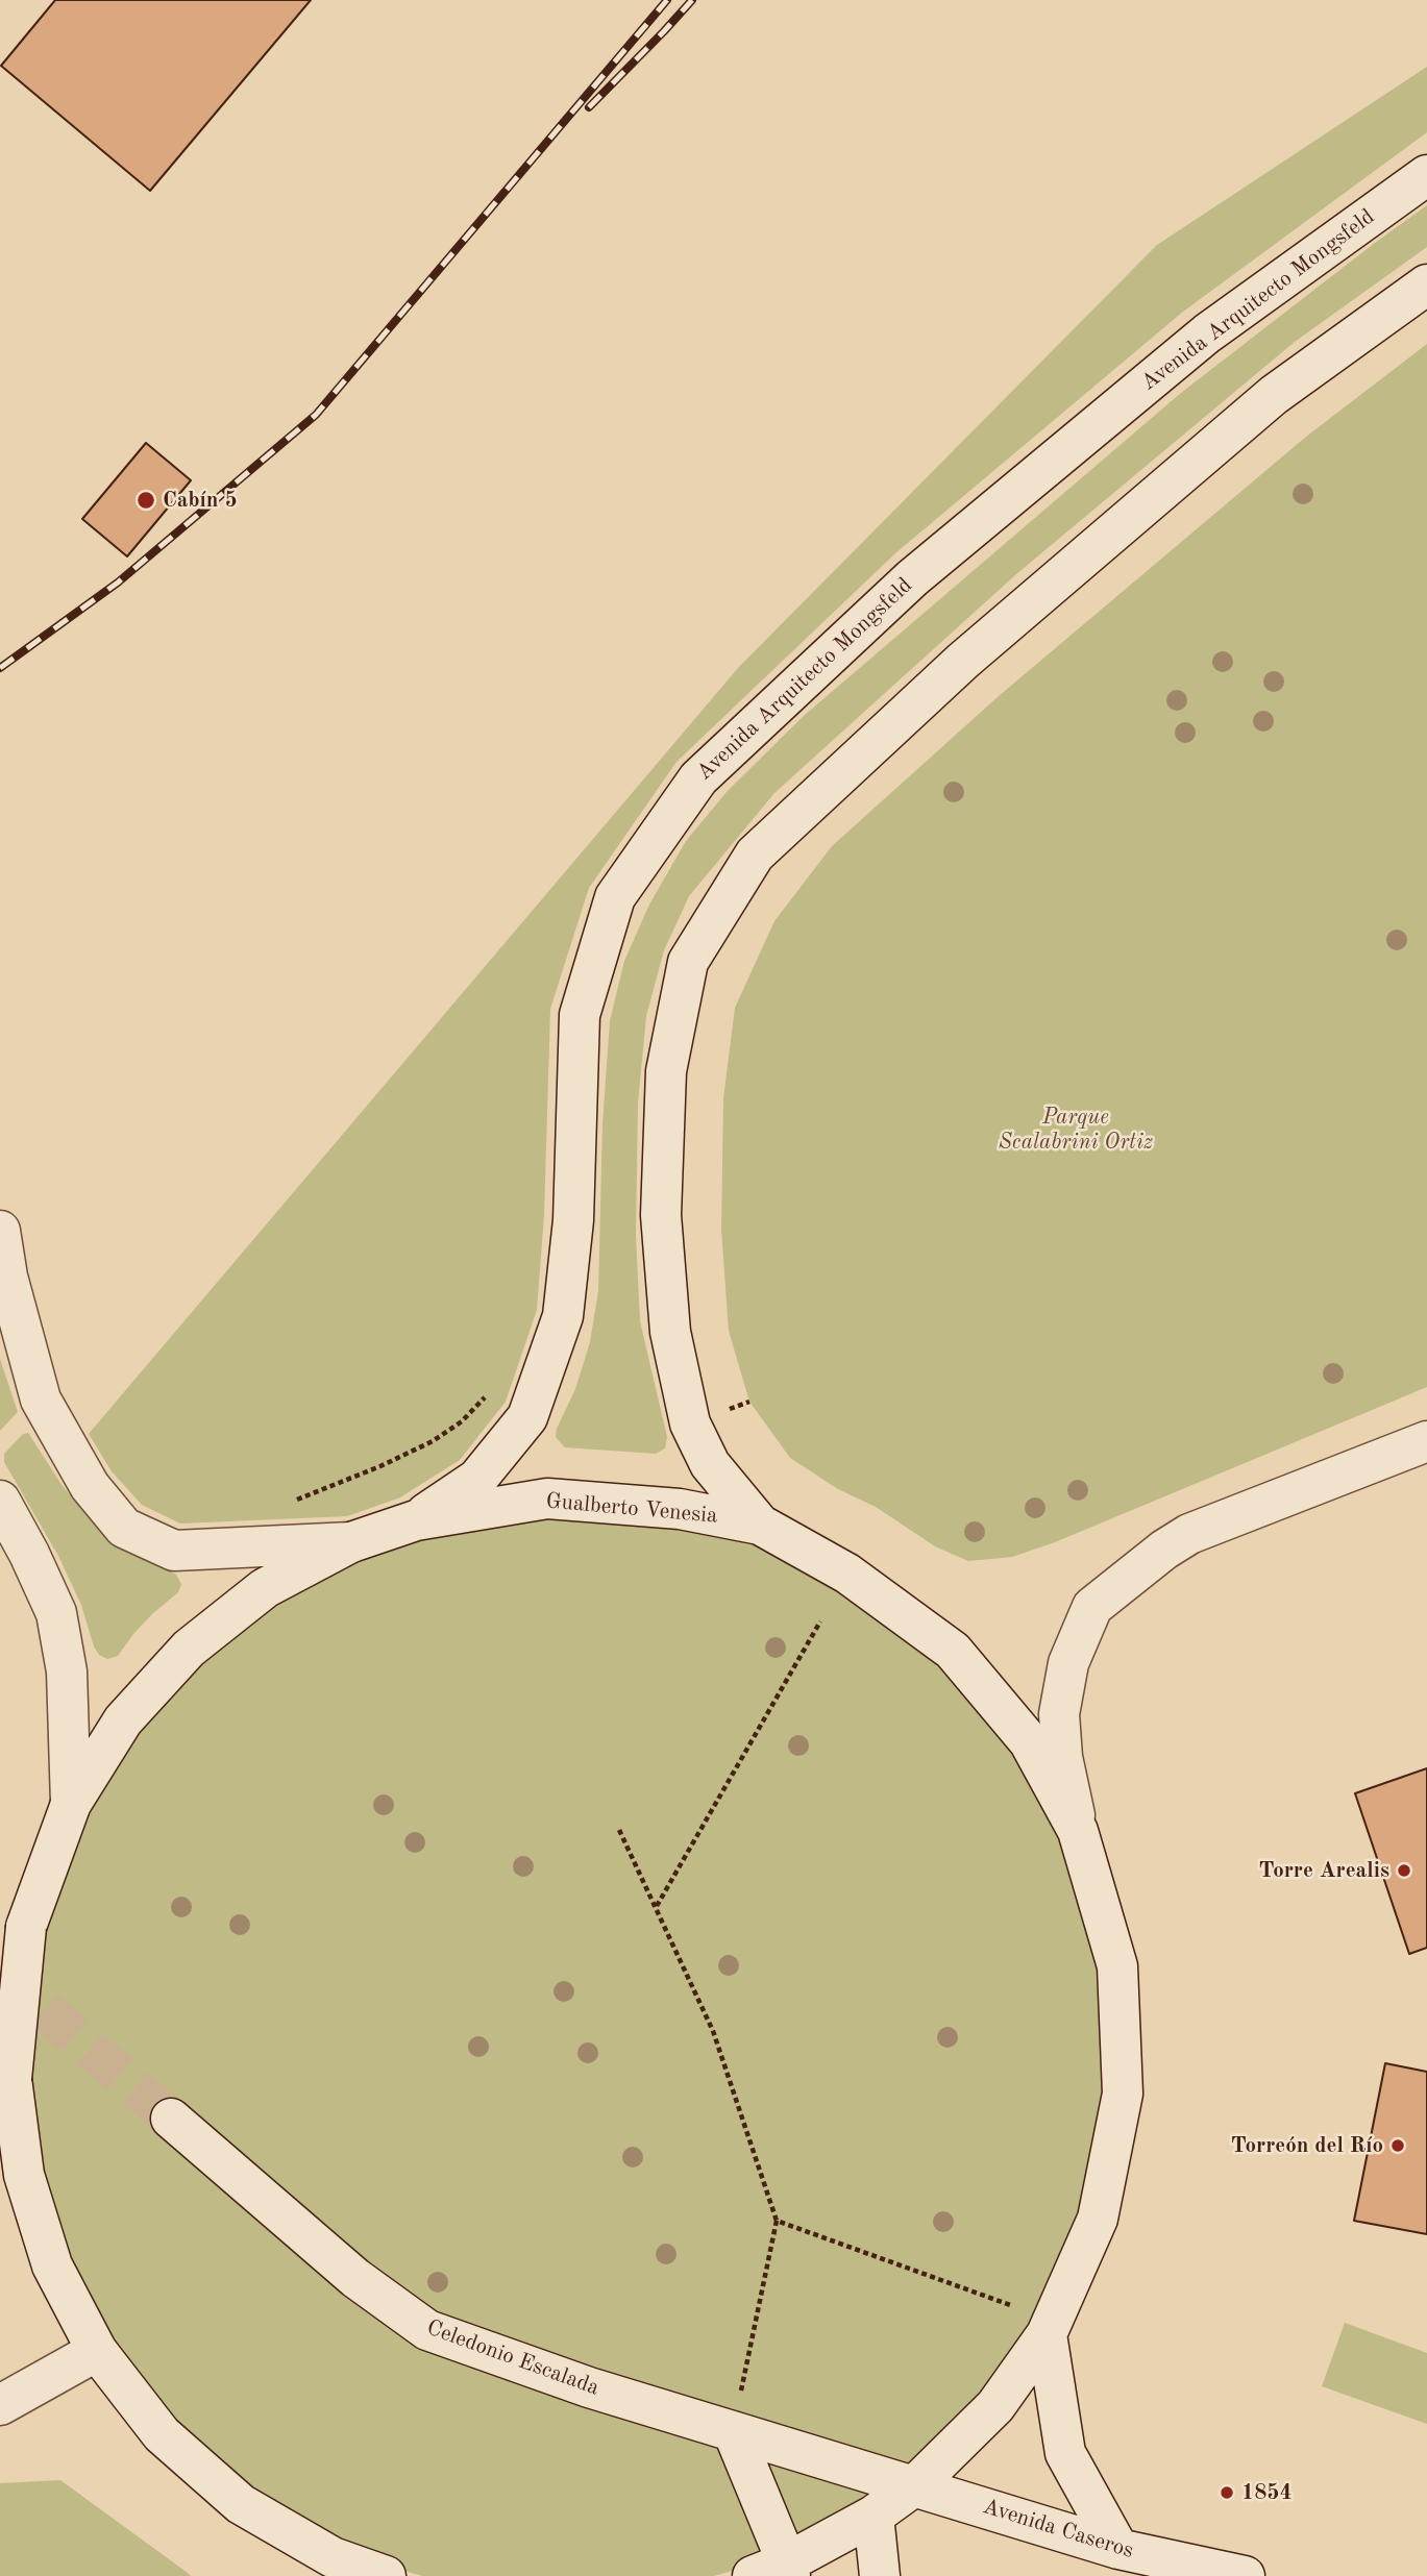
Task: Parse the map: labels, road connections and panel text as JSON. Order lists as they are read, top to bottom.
{
  "streets": {
    "main road": [
      "Avenida Arquitecto Mongsfeld",
      "Gualberto Venesia",
      "Celedonio Escalada",
      "Avenida Caseros"
    ]
  },
  "crossings": [
    ["Avenida Arquitecto Mongsfeld", "Gualberto Venesia"],
    ["Gualberto Venesia", "Celedonio Escalada"],
    ["Gualberto Venesia", "Avenida Caseros"],
    ["Celedonio Escalada", "Avenida Caseros"]
  ],
  "parks": ["Parque Scalabrini Ortiz"],
  "places": [
    "Cabín 5",
    "Torre Arealis",
    "Torreón del Río",
    "1854"
  ]
}
